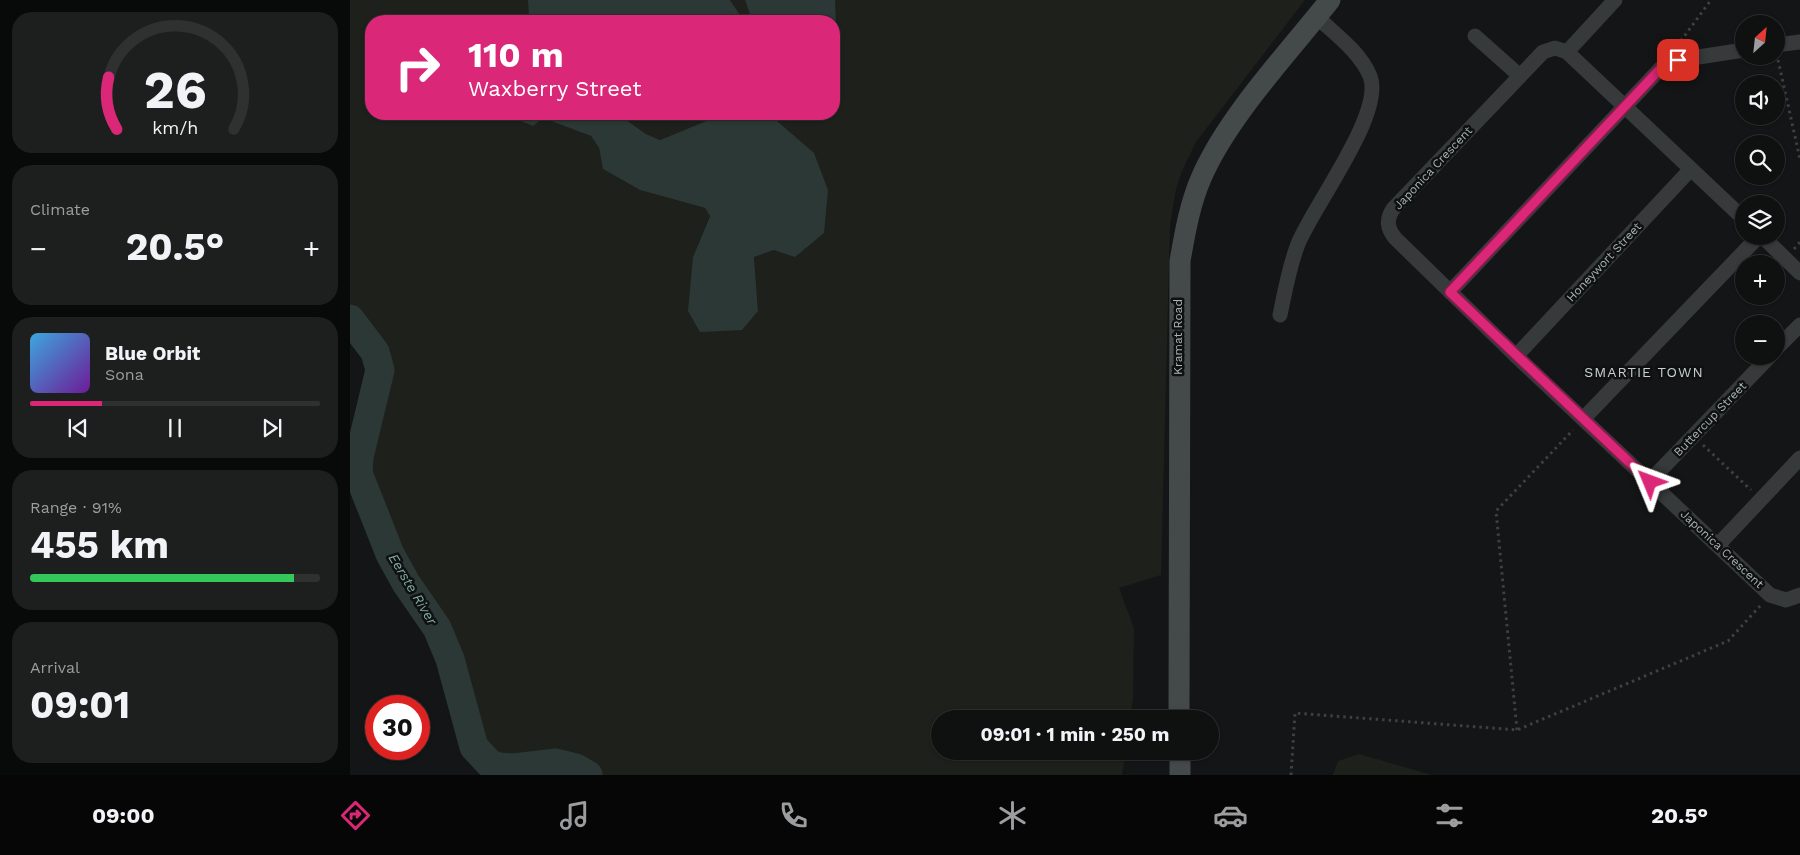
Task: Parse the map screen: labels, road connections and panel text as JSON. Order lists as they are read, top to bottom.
{
  "streets": {
    "street": [
      "Japonica Crescent",
      "Honeywort Street",
      "Kramat Road",
      "Buttercup Street"
    ]
  },
  "crossings": [
    ["Japonica Crescent", "Honeywort Street"],
    ["Japonica Crescent", "Buttercup Street"]
  ],
  "districts": ["SMARTIE TOWN"],
  "water": ["Eerste River"],
  "north": "top right",
  "page": {
    "map_buttons": ["+", "−"],
    "turn": ["110 m", "Waxberry Street"],
    "tile": [
      "Climate",
      ["Range · 91%", "455 km"],
      ["Arrival", "09:01"]
    ],
    "heat": ["−", "20.5°", "+"],
    "song": ["Blue Orbit", "Sona"],
    "limit": "30",
    "trip": "09:01 · 1 min · 250 m",
    "tabs": ["09:00", "20.5°"],
    "gauge": ["26", "km/h"]
  }
}
